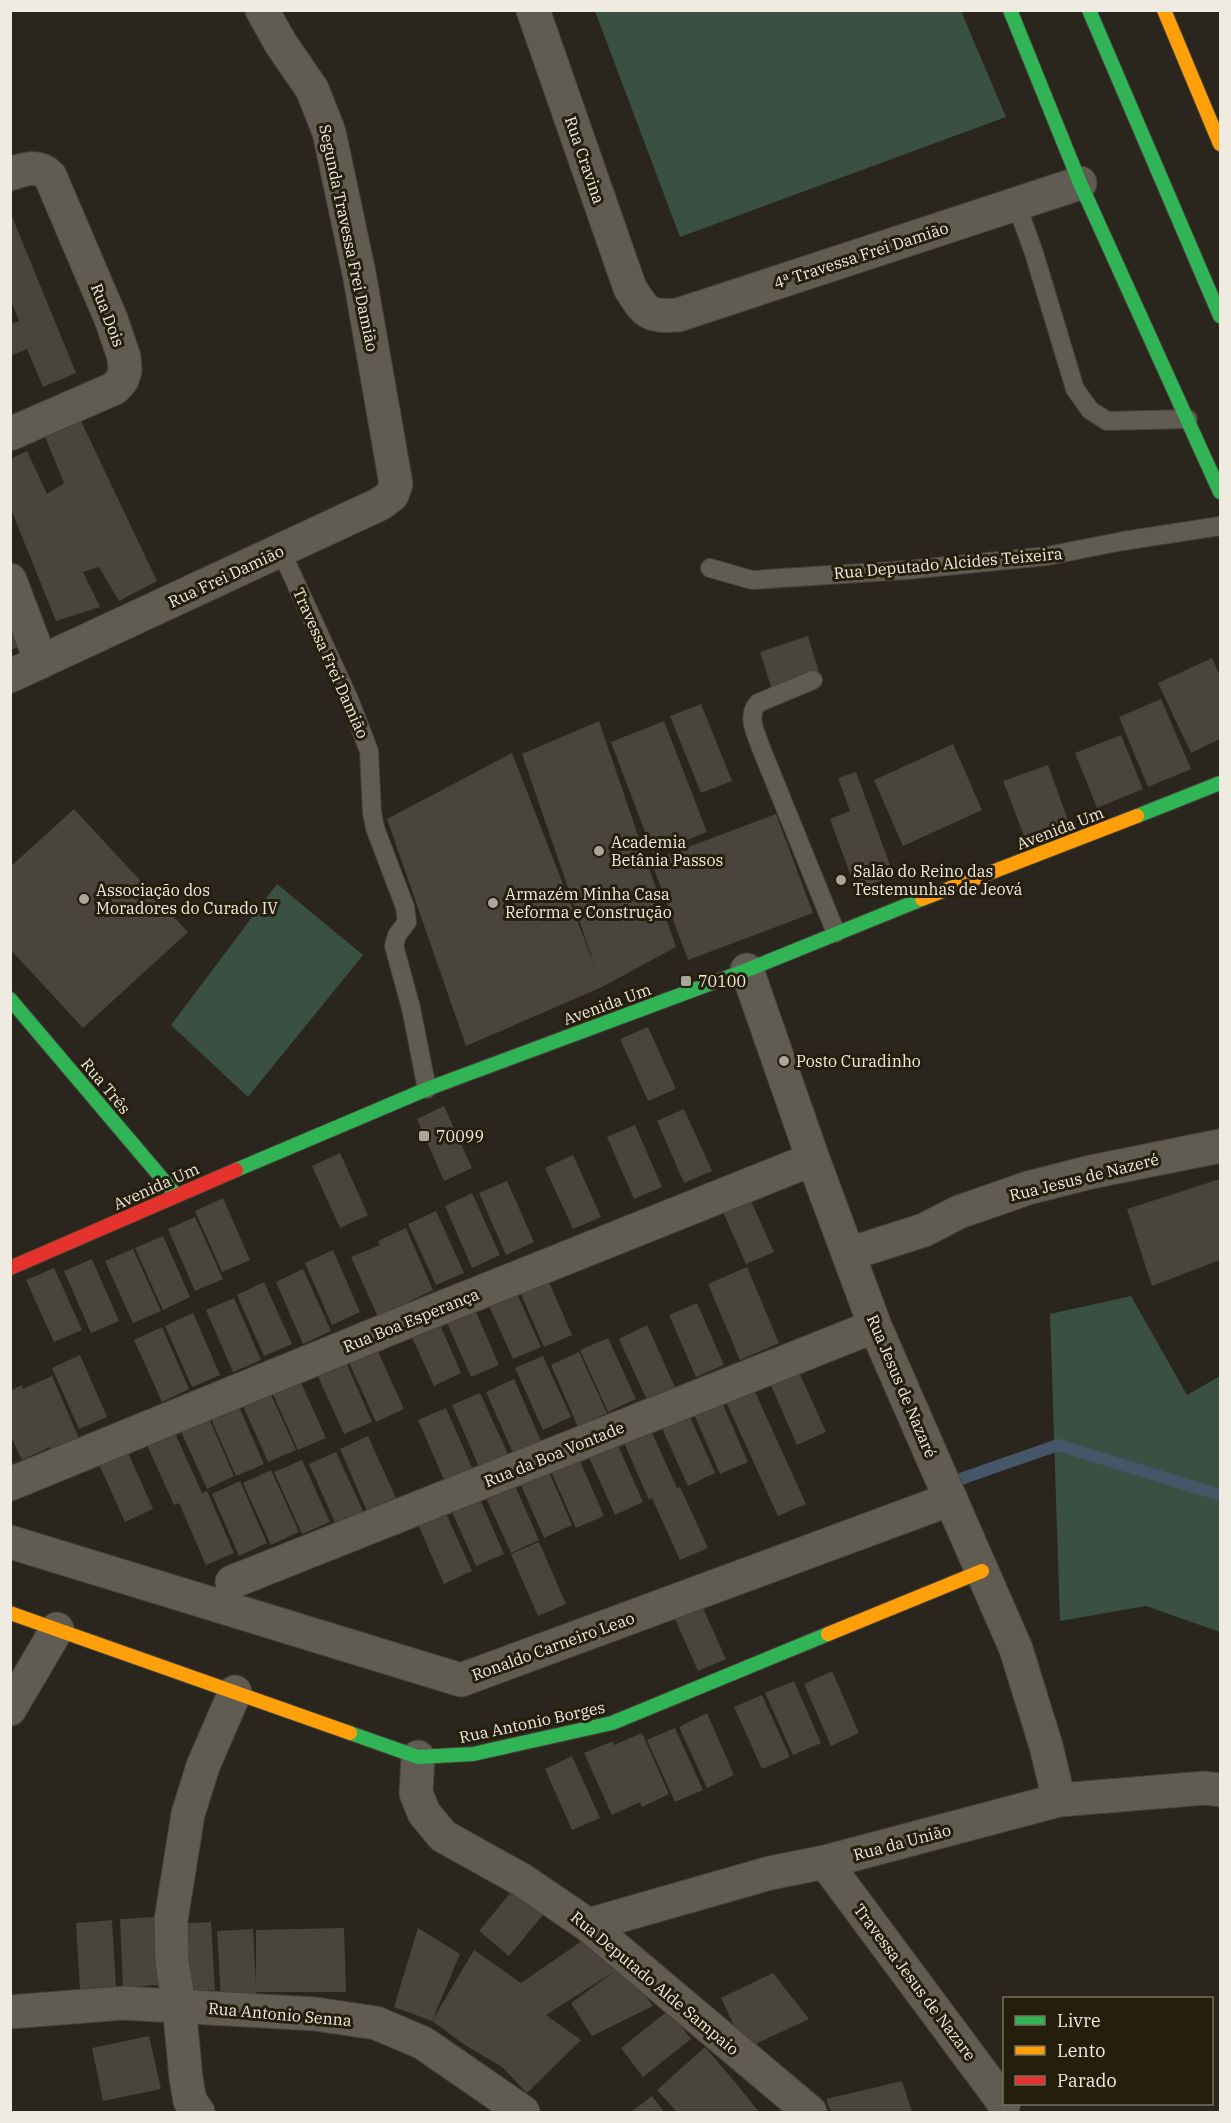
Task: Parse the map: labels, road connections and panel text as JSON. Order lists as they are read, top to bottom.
{
  "streets": {
    "main road": ["Avenida Um", "Rua Três", "Rua Antonio Borges"],
    "street": [
      "Rua Cravina",
      "Segunda Travessa Frei Damião",
      "4ª Travessa Frei Damião",
      "Rua Dois",
      "Rua Frei Damião",
      "Rua Jesus de Nazeré",
      "Rua Boa Esperança",
      "Rua Jesus de Nazaré",
      "Rua da Boa Vontade",
      "Ronaldo Carneiro Leao",
      "Rua da União",
      "Travessa Jesus de Nazare",
      "Rua Deputado Alde Sampaio",
      "Rua Antonio Senna"
    ],
    "lane": ["Rua Deputado Alcides Teixeira", "Travessa Frei Damião"]
  },
  "crossings": [
    ["Rua Cravina", "4ª Travessa Frei Damião"],
    ["Segunda Travessa Frei Damião", "Rua Frei Damião"],
    ["Rua Frei Damião", "Travessa Frei Damião"],
    ["Travessa Frei Damião", "Avenida Um"],
    ["Avenida Um", "Rua Três"],
    ["Avenida Um", "Rua Jesus de Nazaré"],
    ["Rua Jesus de Nazeré", "Rua Jesus de Nazaré"],
    ["Rua Boa Esperança", "Rua Jesus de Nazaré"],
    ["Rua Jesus de Nazaré", "Rua da Boa Vontade"],
    ["Rua Jesus de Nazaré", "Ronaldo Carneiro Leao"],
    ["Rua Jesus de Nazaré", "Rua Antonio Borges"],
    ["Rua Jesus de Nazaré", "Rua da União"],
    ["Rua Antonio Borges", "Rua Deputado Alde Sampaio"],
    ["Rua da União", "Travessa Jesus de Nazare"],
    ["Rua da União", "Rua Deputado Alde Sampaio"]
  ],
  "places": {
    "other": [
      "Academia Betânia Passos",
      "Salão do Reino das Testemunhas de Jeová",
      "Associação dos Moradores do Curado IV",
      "Armazém Minha Casa Reforma e Construção",
      "Posto Curadinho"
    ],
    "transit": ["70100", "70099"]
  },
  "legend": ["Livre", "Lento", "Parado"]
}
